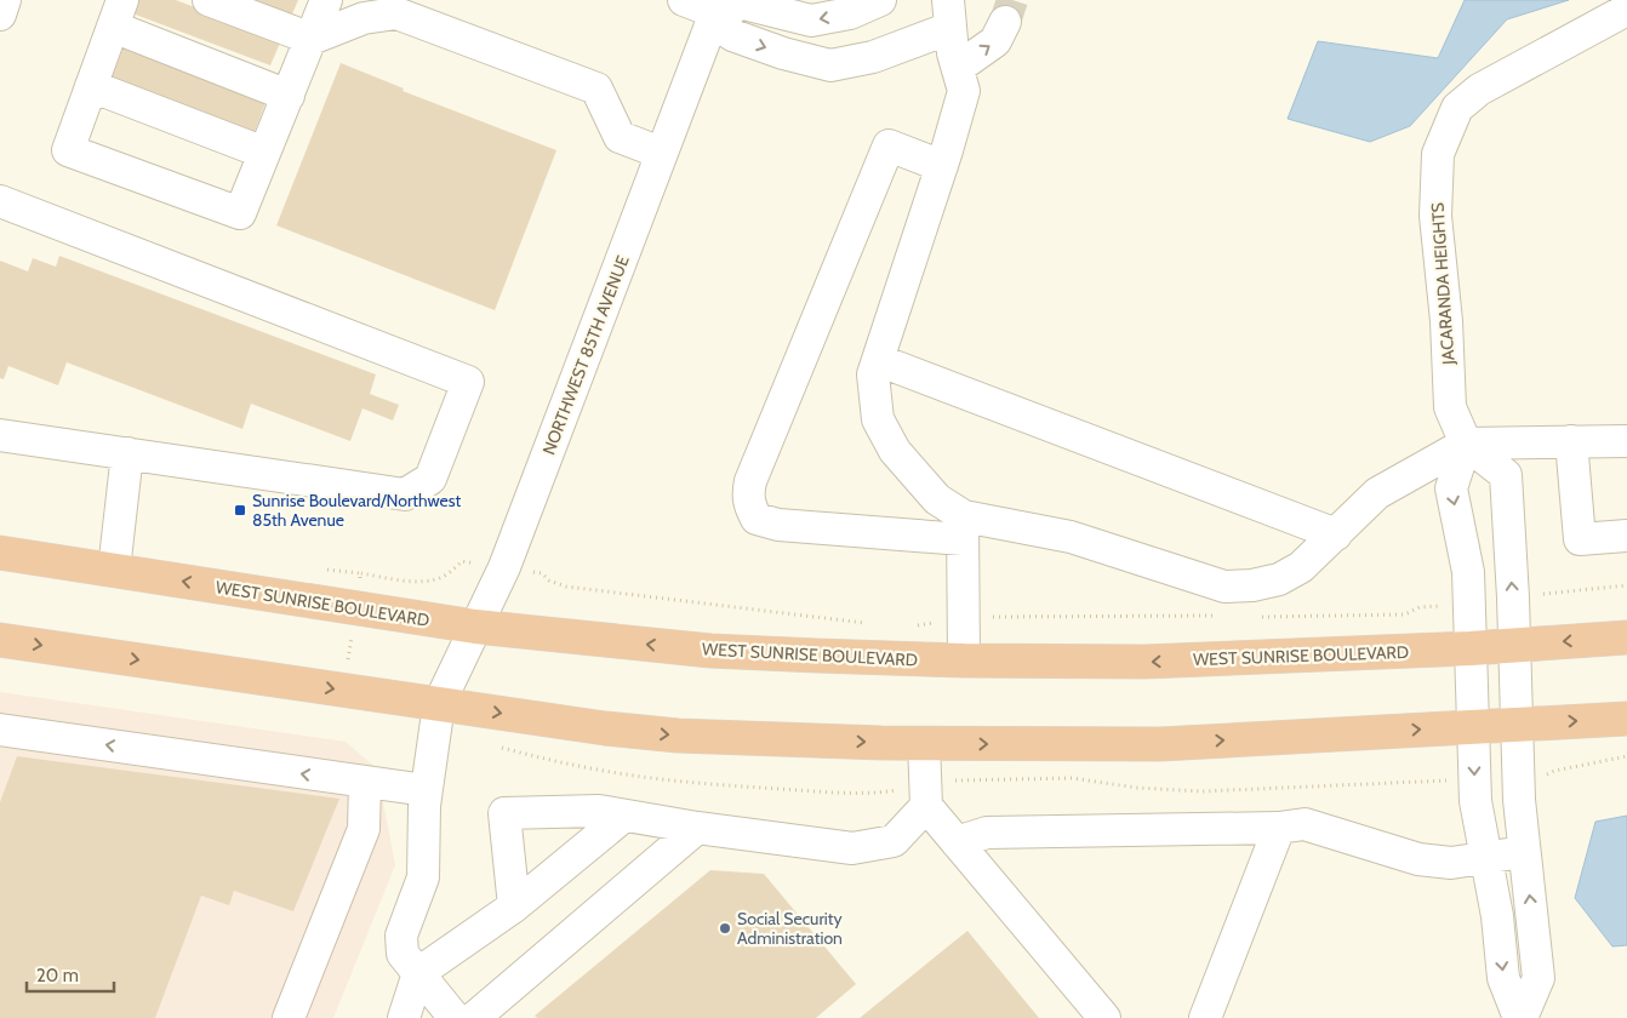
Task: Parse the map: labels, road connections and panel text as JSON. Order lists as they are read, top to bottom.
{
  "streets": {
    "highway": ["WEST SUNRISE BOULEVARD"],
    "street": ["JACARANDA HEIGHTS", "NORTHWEST 85TH AVENUE"]
  },
  "crossings": [
    ["JACARANDA HEIGHTS", "WEST SUNRISE BOULEVARD"],
    ["NORTHWEST 85TH AVENUE", "WEST SUNRISE BOULEVARD"]
  ],
  "places": {
    "transit": ["Sunrise Boulevard/Northwest 85th Avenue"],
    "other": ["Social Security Administration"]
  },
  "scale_bar": "20 m"
}
